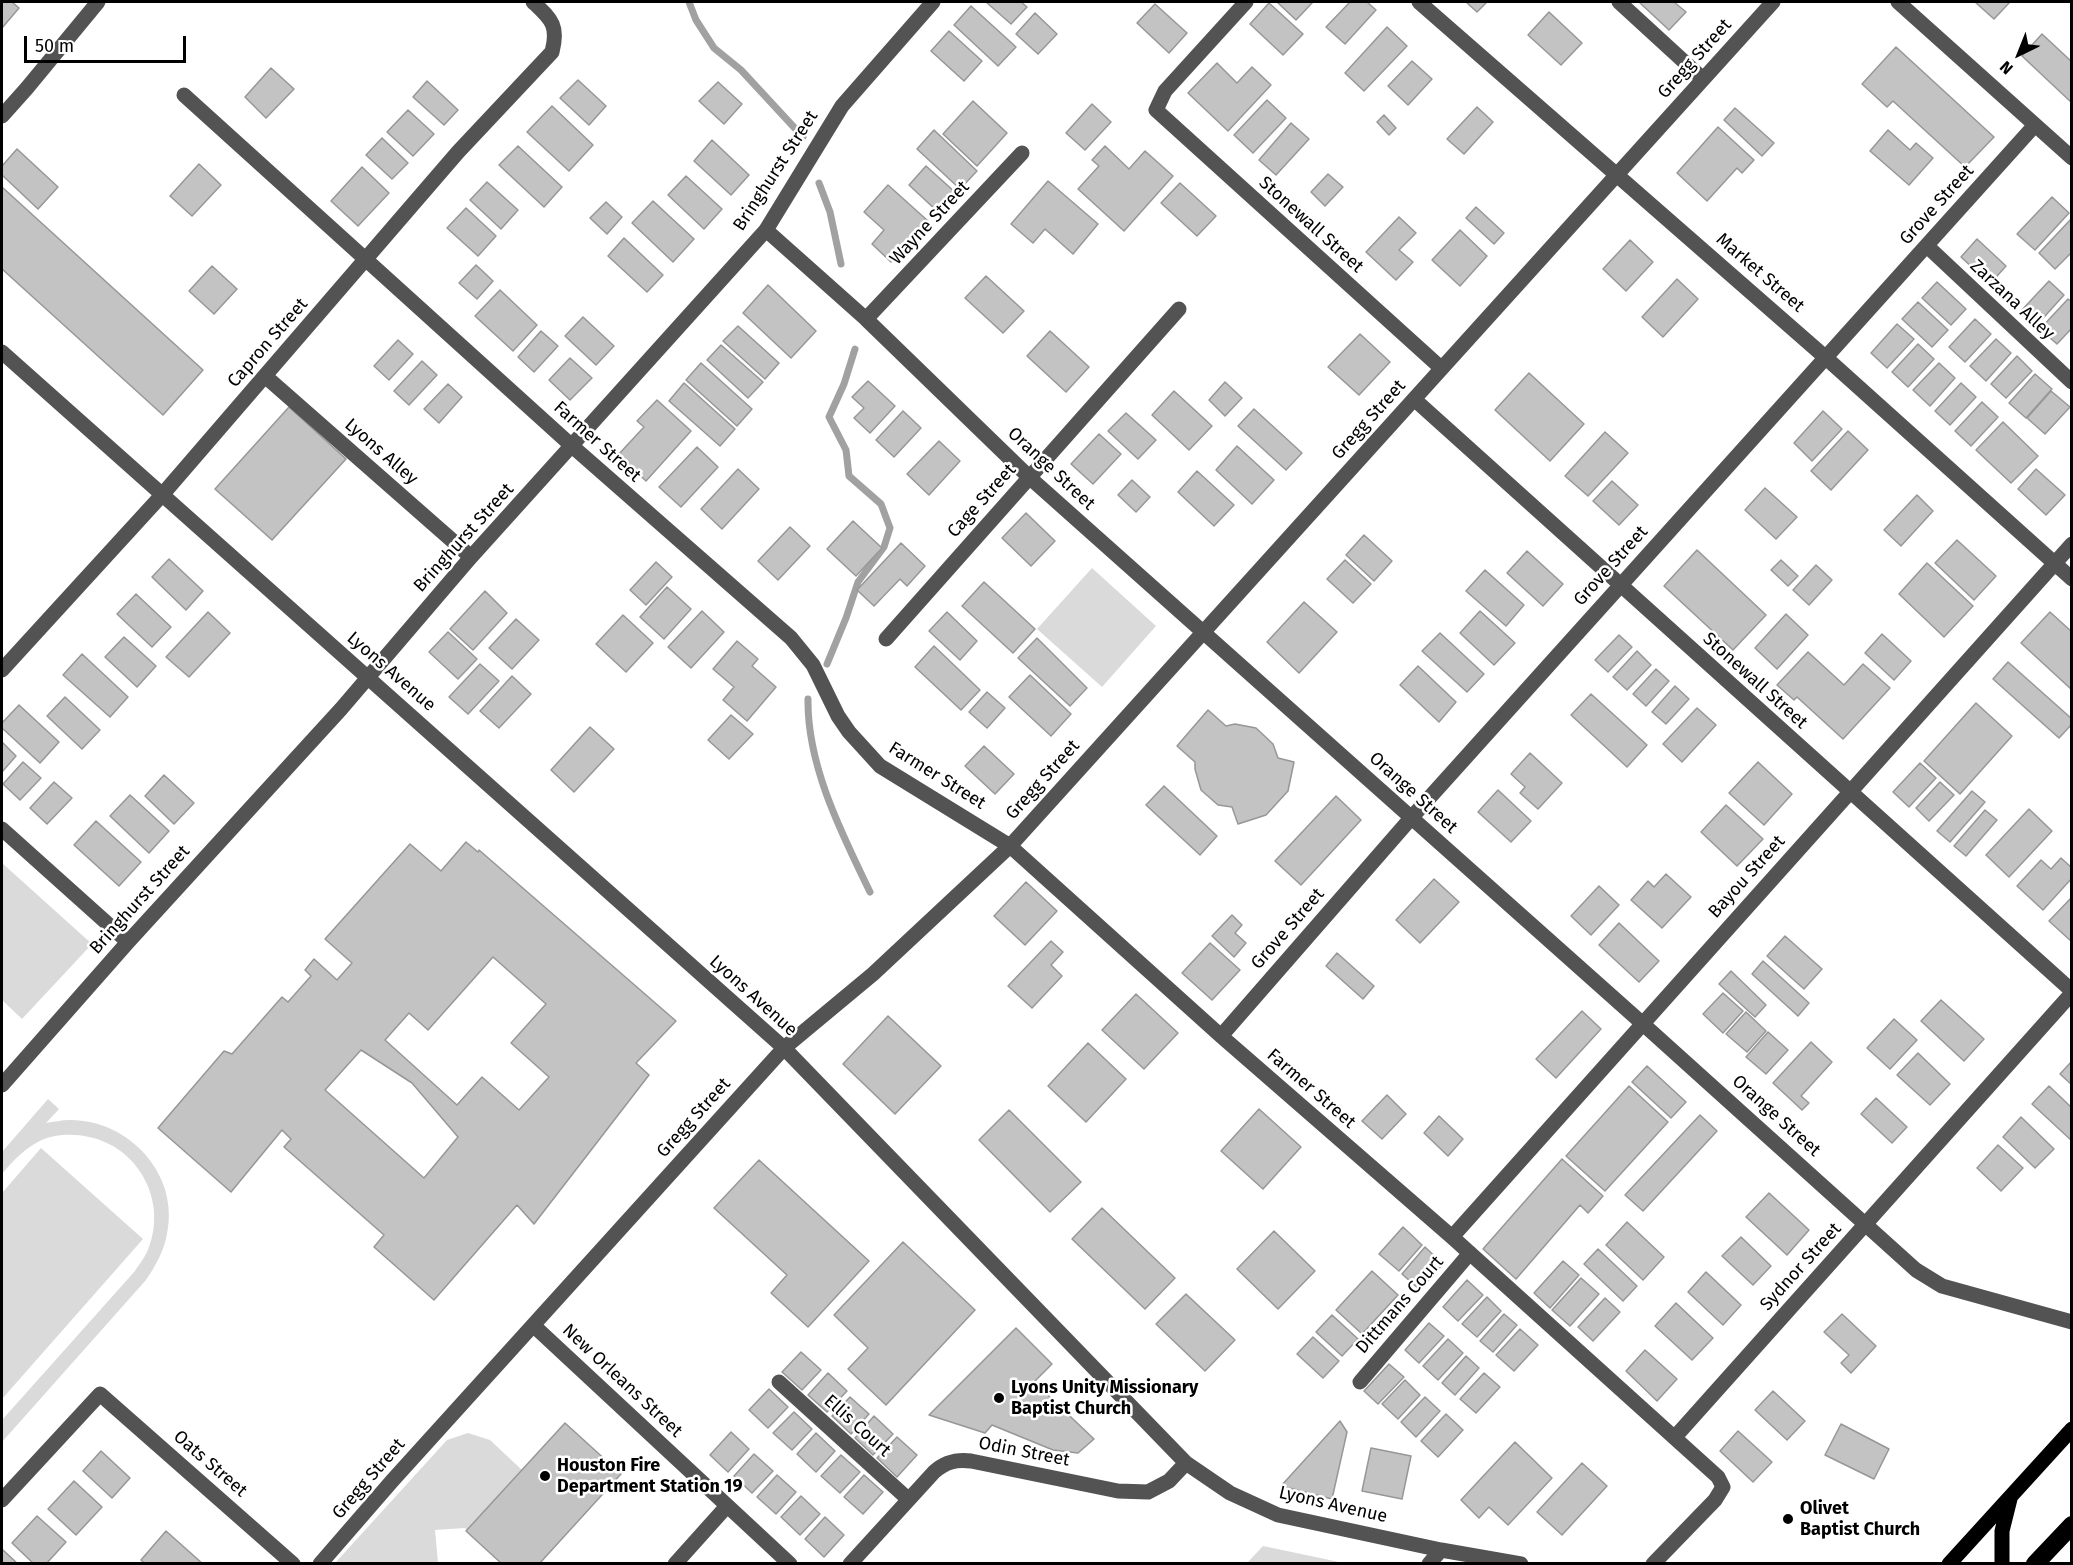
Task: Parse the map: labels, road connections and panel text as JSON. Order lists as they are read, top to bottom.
{
  "streets": {
    "street": [
      "Gregg Street",
      "Bringhurst Street",
      "Grove Street",
      "Wayne Street",
      "Stonewall Street",
      "Market Street",
      "Zarzana Alley",
      "Capron Street",
      "Farmer Street",
      "Lyons Alley",
      "Orange Street",
      "Cage Street",
      "Lyons Avenue",
      "Bayou Street",
      "Sydnor Street",
      "Dittmans Court",
      "New Orleans Street",
      "Ellis Court",
      "Odin Street",
      "Oats Street"
    ]
  },
  "crossings": [
    ["Gregg Street", "Stonewall Street"],
    ["Gregg Street", "Market Street"],
    ["Gregg Street", "Farmer Street"],
    ["Gregg Street", "Orange Street"],
    ["Gregg Street", "Lyons Avenue"],
    ["Gregg Street", "New Orleans Street"],
    ["Bringhurst Street", "Farmer Street"],
    ["Bringhurst Street", "Lyons Alley"],
    ["Bringhurst Street", "Orange Street"],
    ["Bringhurst Street", "Lyons Avenue"],
    ["Grove Street", "Stonewall Street"],
    ["Grove Street", "Market Street"],
    ["Grove Street", "Zarzana Alley"],
    ["Grove Street", "Farmer Street"],
    ["Grove Street", "Orange Street"],
    ["Wayne Street", "Orange Street"],
    ["Stonewall Street", "Bayou Street"],
    ["Stonewall Street", "Sydnor Street"],
    ["Market Street", "Bayou Street"],
    ["Capron Street", "Farmer Street"],
    ["Capron Street", "Lyons Alley"],
    ["Capron Street", "Lyons Avenue"],
    ["Farmer Street", "Bayou Street"],
    ["Farmer Street", "Sydnor Street"],
    ["Farmer Street", "Dittmans Court"],
    ["Orange Street", "Cage Street"],
    ["Orange Street", "Bayou Street"],
    ["Orange Street", "Sydnor Street"],
    ["Lyons Avenue", "Odin Street"],
    ["Ellis Court", "Odin Street"]
  ],
  "places": ["Lyons Unity Missionary Baptist Church", "Houston Fire Department Station 19", "Olivet Baptist Church"],
  "scale_bar": "50 m",
  "north": "bottom left"
}
